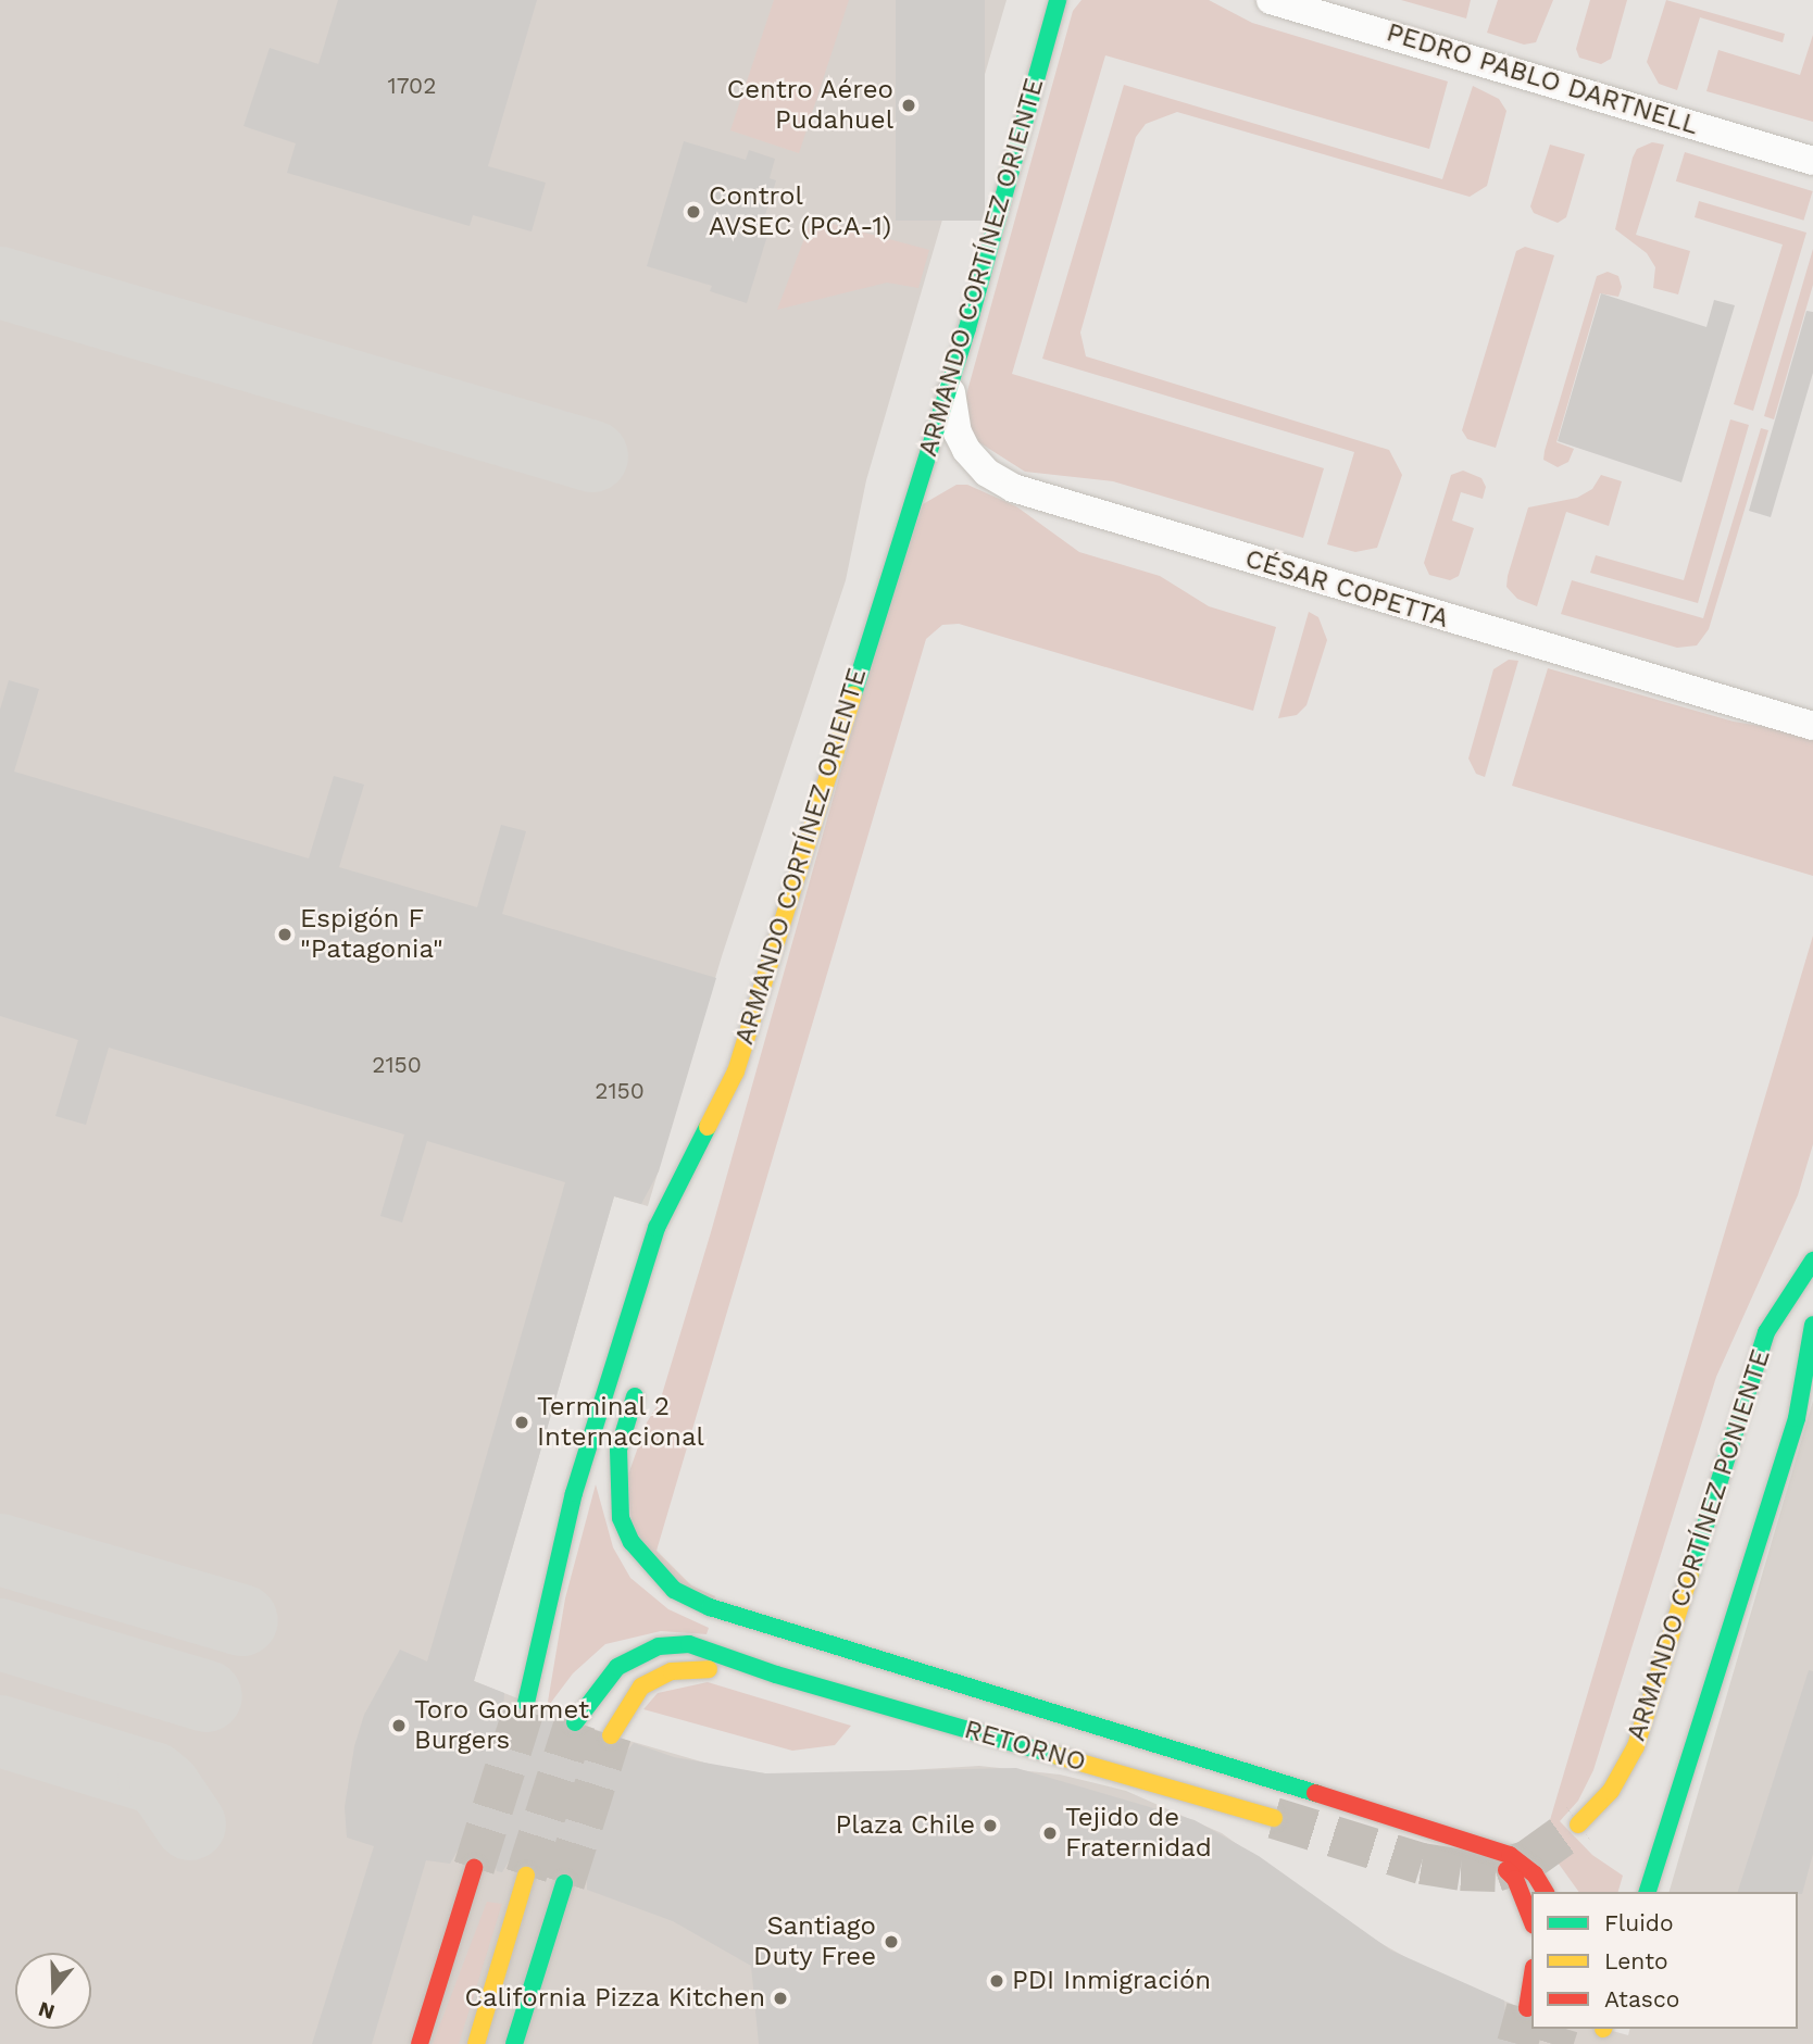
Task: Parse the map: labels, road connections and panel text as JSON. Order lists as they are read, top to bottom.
{
  "streets": {
    "highway": ["ARMANDO CORTÍNEZ ORIENTE", "ARMANDO CORTÍNEZ PONIENTE", "RETORNO"],
    "street": ["PEDRO PABLO DARTNELL", "CÉSAR COPETTA"]
  },
  "crossings": [
    ["ARMANDO CORTÍNEZ ORIENTE", "CÉSAR COPETTA"]
  ],
  "places": [
    "Centro Aéreo Pudahuel",
    "Control AVSEC (PCA-1)",
    "Espigón F \"Patagonia\"",
    "Terminal 2 Internacional",
    "Toro Gourmet Burgers",
    "Plaza Chile",
    "Tejido de Fraternidad",
    "Santiago Duty Free",
    "PDI Inmigración",
    "California Pizza Kitchen"
  ],
  "house_numbers": ["1702", "2150", "2150"],
  "legend": ["Fluido", "Lento", "Atasco"],
  "north": "bottom"
}
